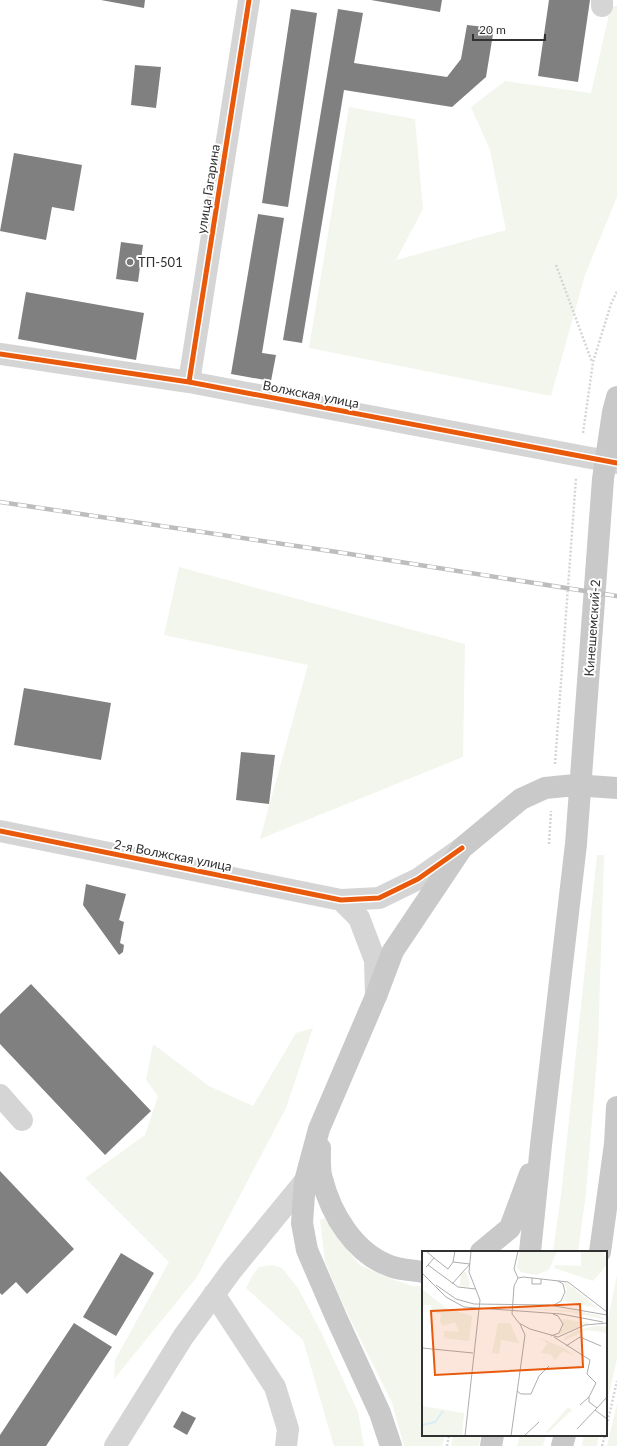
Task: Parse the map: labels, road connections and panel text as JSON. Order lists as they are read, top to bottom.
{
  "streets": {
    "main road": ["Кинешемский-2"],
    "street": ["улица Гагарина", "Волжская улица", "2-я Волжская улица"]
  },
  "crossings": [
    ["улица Гагарина", "Волжская улица"]
  ],
  "places": ["ТП-501"],
  "scale_bar": "20 m"
}
